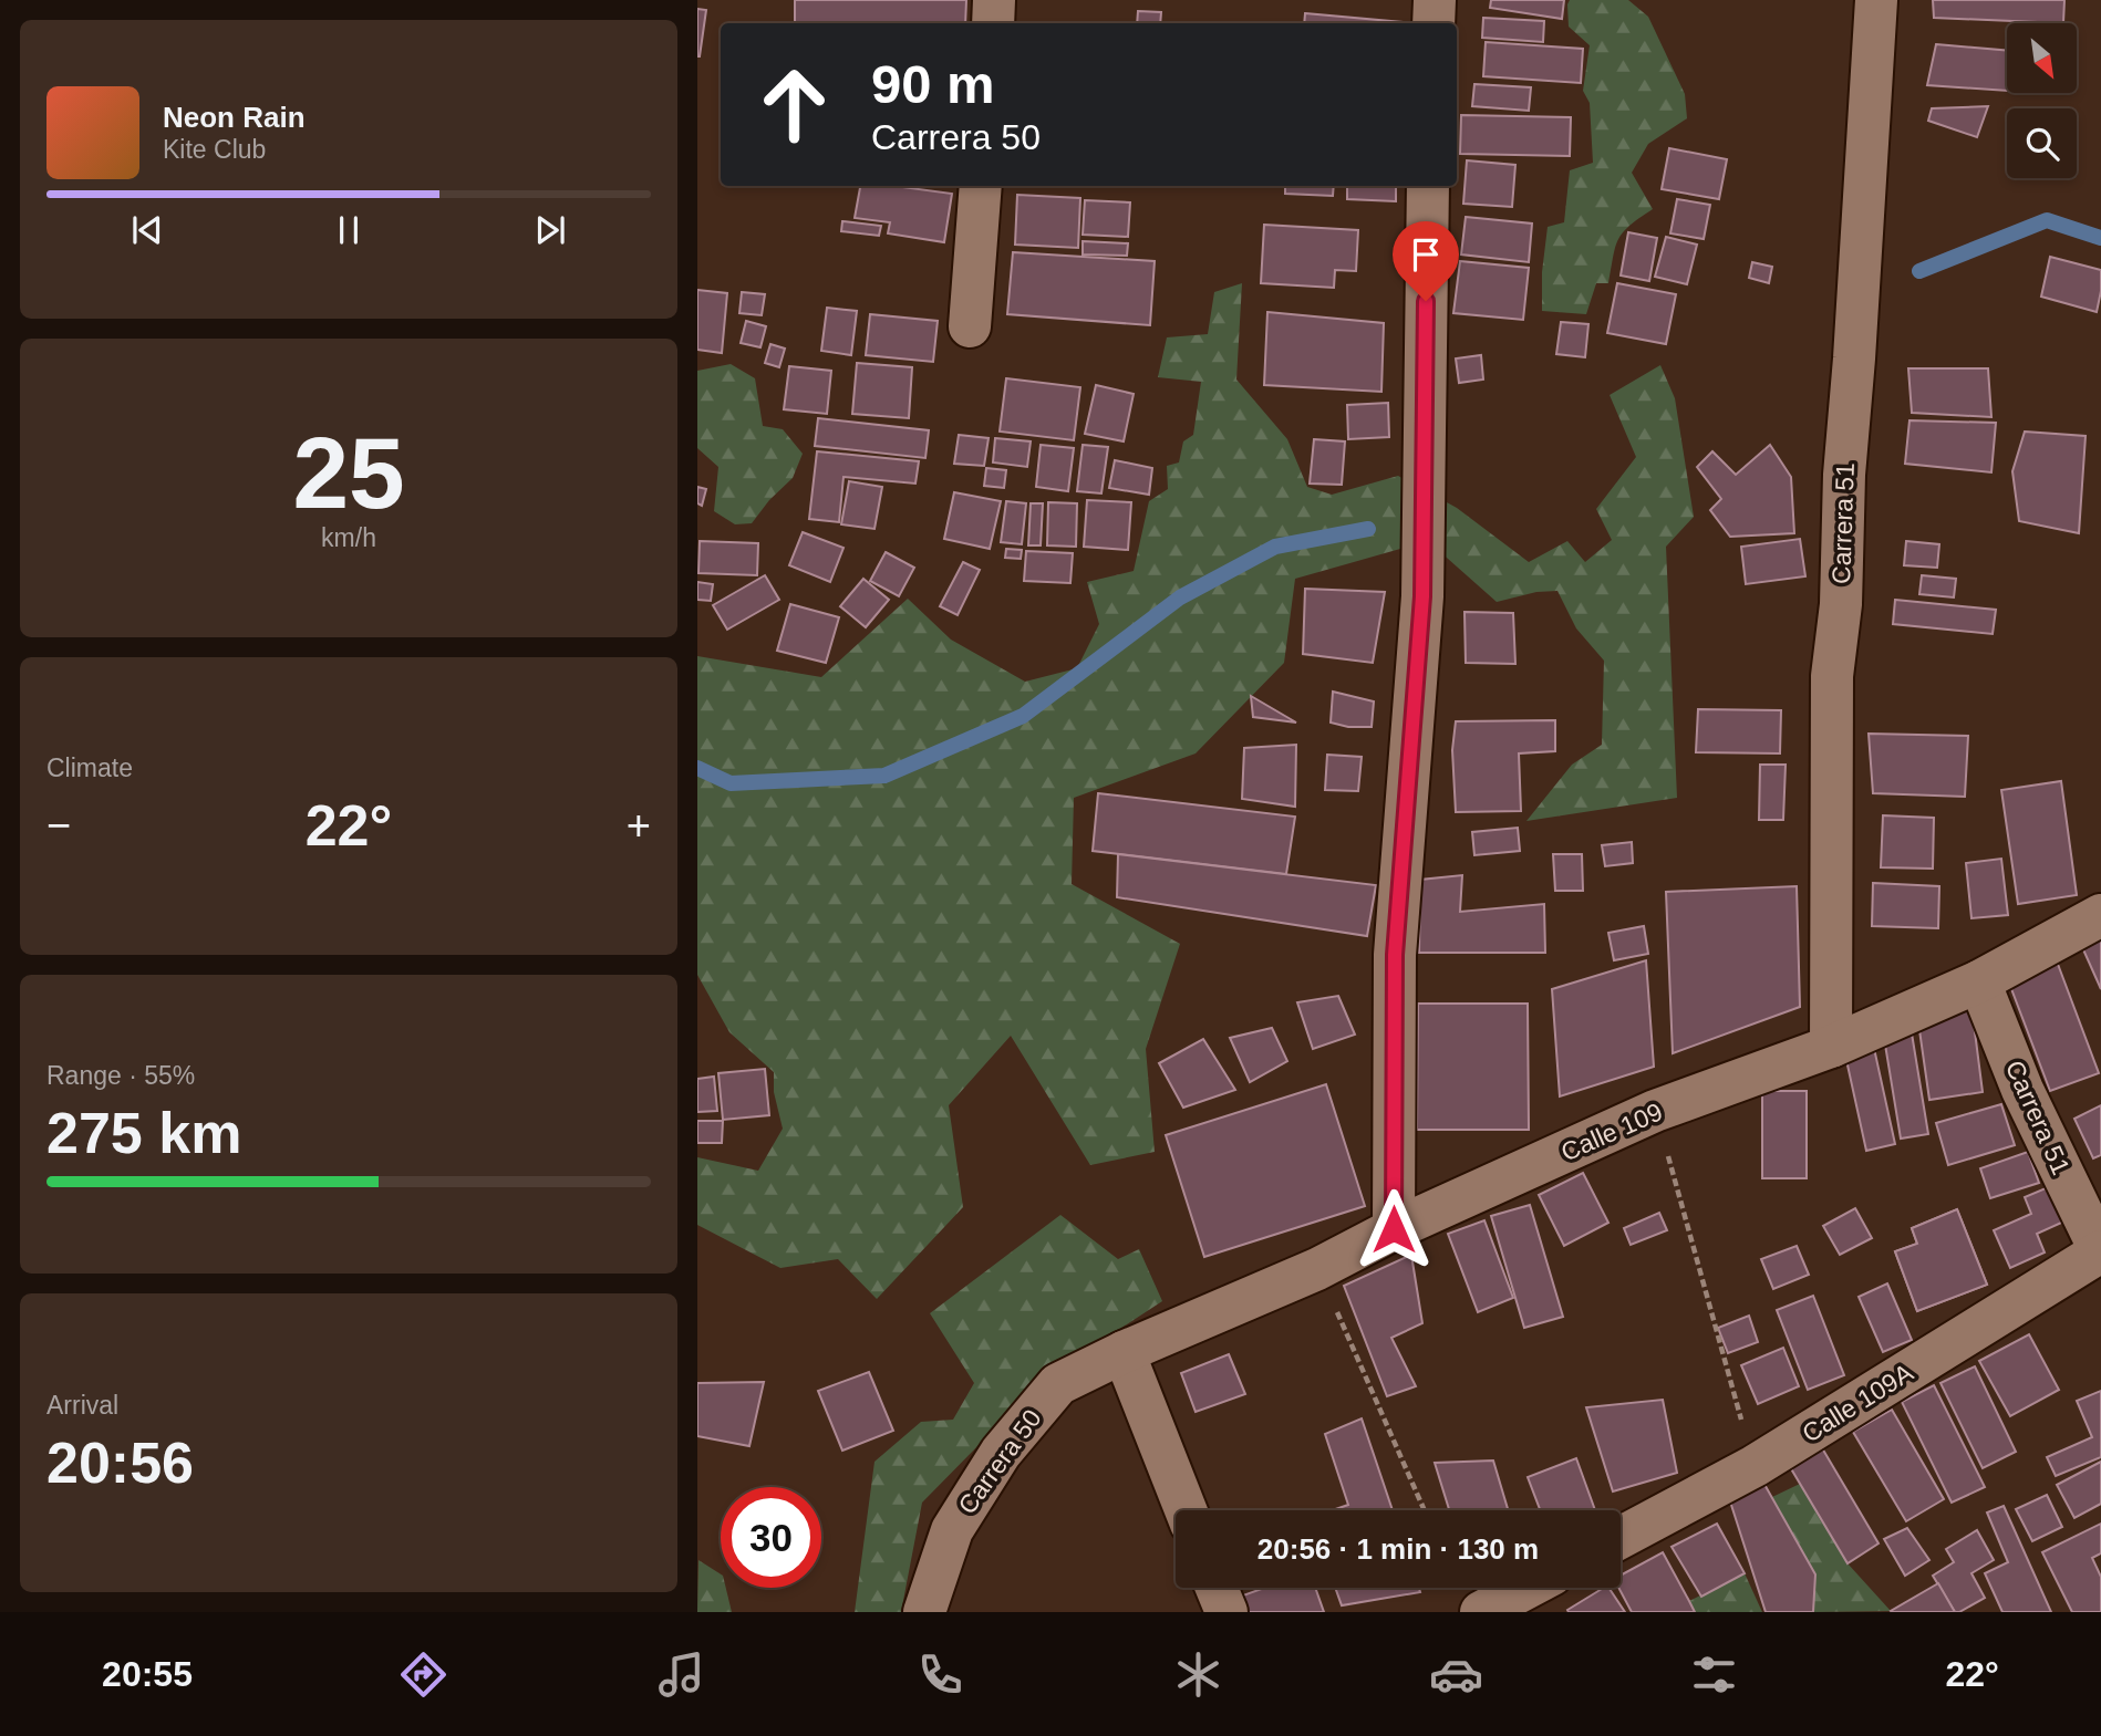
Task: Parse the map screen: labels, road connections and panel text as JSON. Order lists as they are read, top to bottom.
{
  "streets": {
    "street": [
      "Carrera 51",
      "Calle 109",
      "Calle 109A",
      "Carrera 50"
    ]
  },
  "crossings": [
    ["Carrera 51", "Calle 109"],
    ["Carrera 51", "Calle 109A"],
    ["Calle 109", "Carrera 50"]
  ],
  "north": "bottom right",
  "page": {
    "turn": ["90 m", "Carrera 50"],
    "song": ["Neon Rain", "Kite Club"],
    "tile": [
      ["25", "km/h"],
      "Climate",
      ["Range · 55%", "275 km"],
      ["Arrival", "20:56"]
    ],
    "heat": ["−", "22°", "+"],
    "limit": "30",
    "trip": "20:56 · 1 min · 130 m",
    "tabs": ["20:55", "22°"]
  }
}
